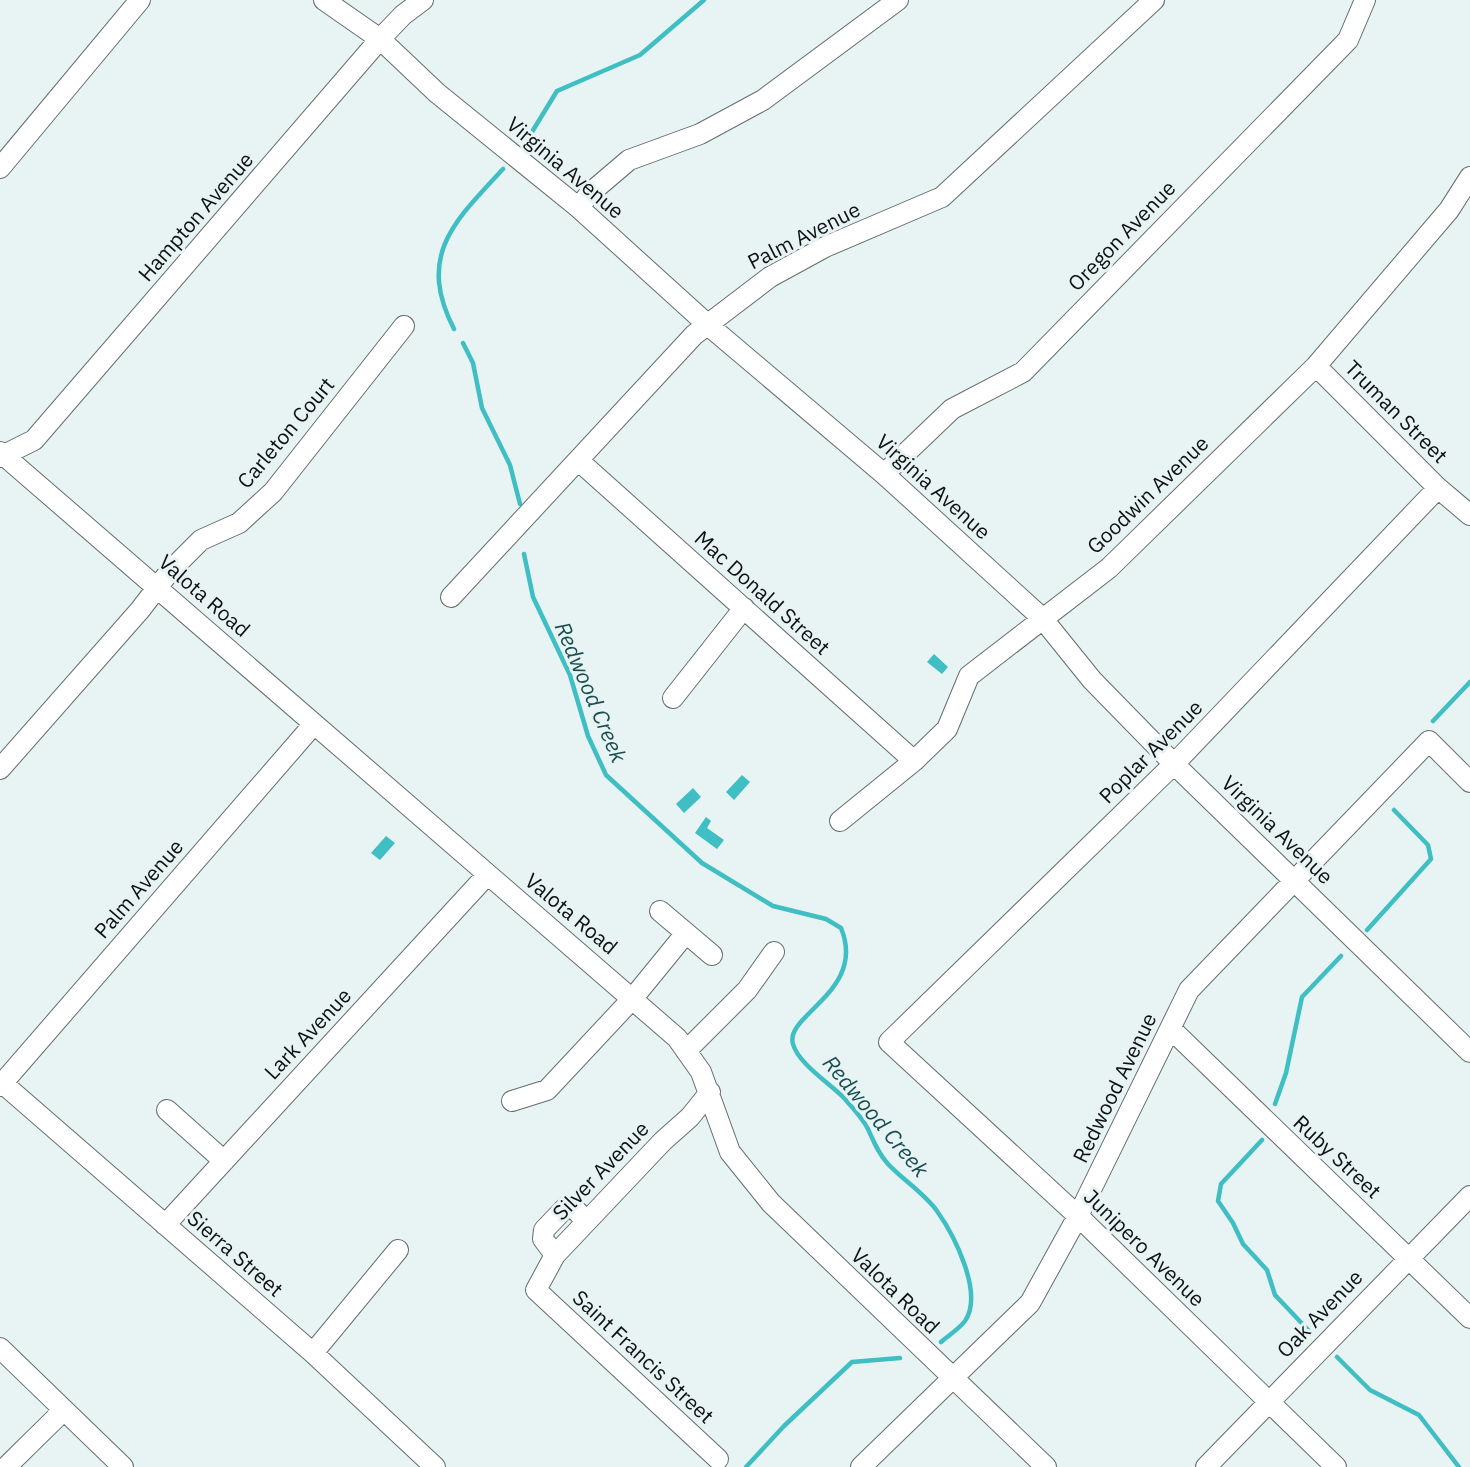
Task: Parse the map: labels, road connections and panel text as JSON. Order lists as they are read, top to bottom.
{
  "streets": {
    "street": [
      "Virginia Avenue",
      "Hampton Avenue",
      "Palm Avenue",
      "Oregon Avenue",
      "Truman Street",
      "Carleton Court",
      "Goodwin Avenue",
      "Mac Donald Street",
      "Valota Road",
      "Poplar Avenue",
      "Lark Avenue",
      "Redwood Avenue",
      "Ruby Street",
      "Silver Avenue",
      "Junipero Avenue",
      "Sierra Street",
      "Oak Avenue",
      "Saint Francis Street"
    ]
  },
  "crossings": [
    ["Virginia Avenue", "Hampton Avenue"],
    ["Virginia Avenue", "Palm Avenue"],
    ["Virginia Avenue", "Oregon Avenue"],
    ["Virginia Avenue", "Goodwin Avenue"],
    ["Virginia Avenue", "Poplar Avenue"],
    ["Virginia Avenue", "Redwood Avenue"],
    ["Hampton Avenue", "Valota Road"],
    ["Palm Avenue", "Mac Donald Street"],
    ["Palm Avenue", "Valota Road"],
    ["Palm Avenue", "Sierra Street"],
    ["Truman Street", "Goodwin Avenue"],
    ["Truman Street", "Poplar Avenue"],
    ["Carleton Court", "Valota Road"],
    ["Goodwin Avenue", "Mac Donald Street"],
    ["Valota Road", "Lark Avenue"],
    ["Valota Road", "Redwood Avenue"],
    ["Valota Road", "Silver Avenue"],
    ["Poplar Avenue", "Junipero Avenue"],
    ["Lark Avenue", "Sierra Street"],
    ["Redwood Avenue", "Ruby Street"],
    ["Redwood Avenue", "Junipero Avenue"],
    ["Ruby Street", "Oak Avenue"],
    ["Silver Avenue", "Saint Francis Street"],
    ["Junipero Avenue", "Oak Avenue"]
  ],
  "water": ["Redwood Creek"]
}
